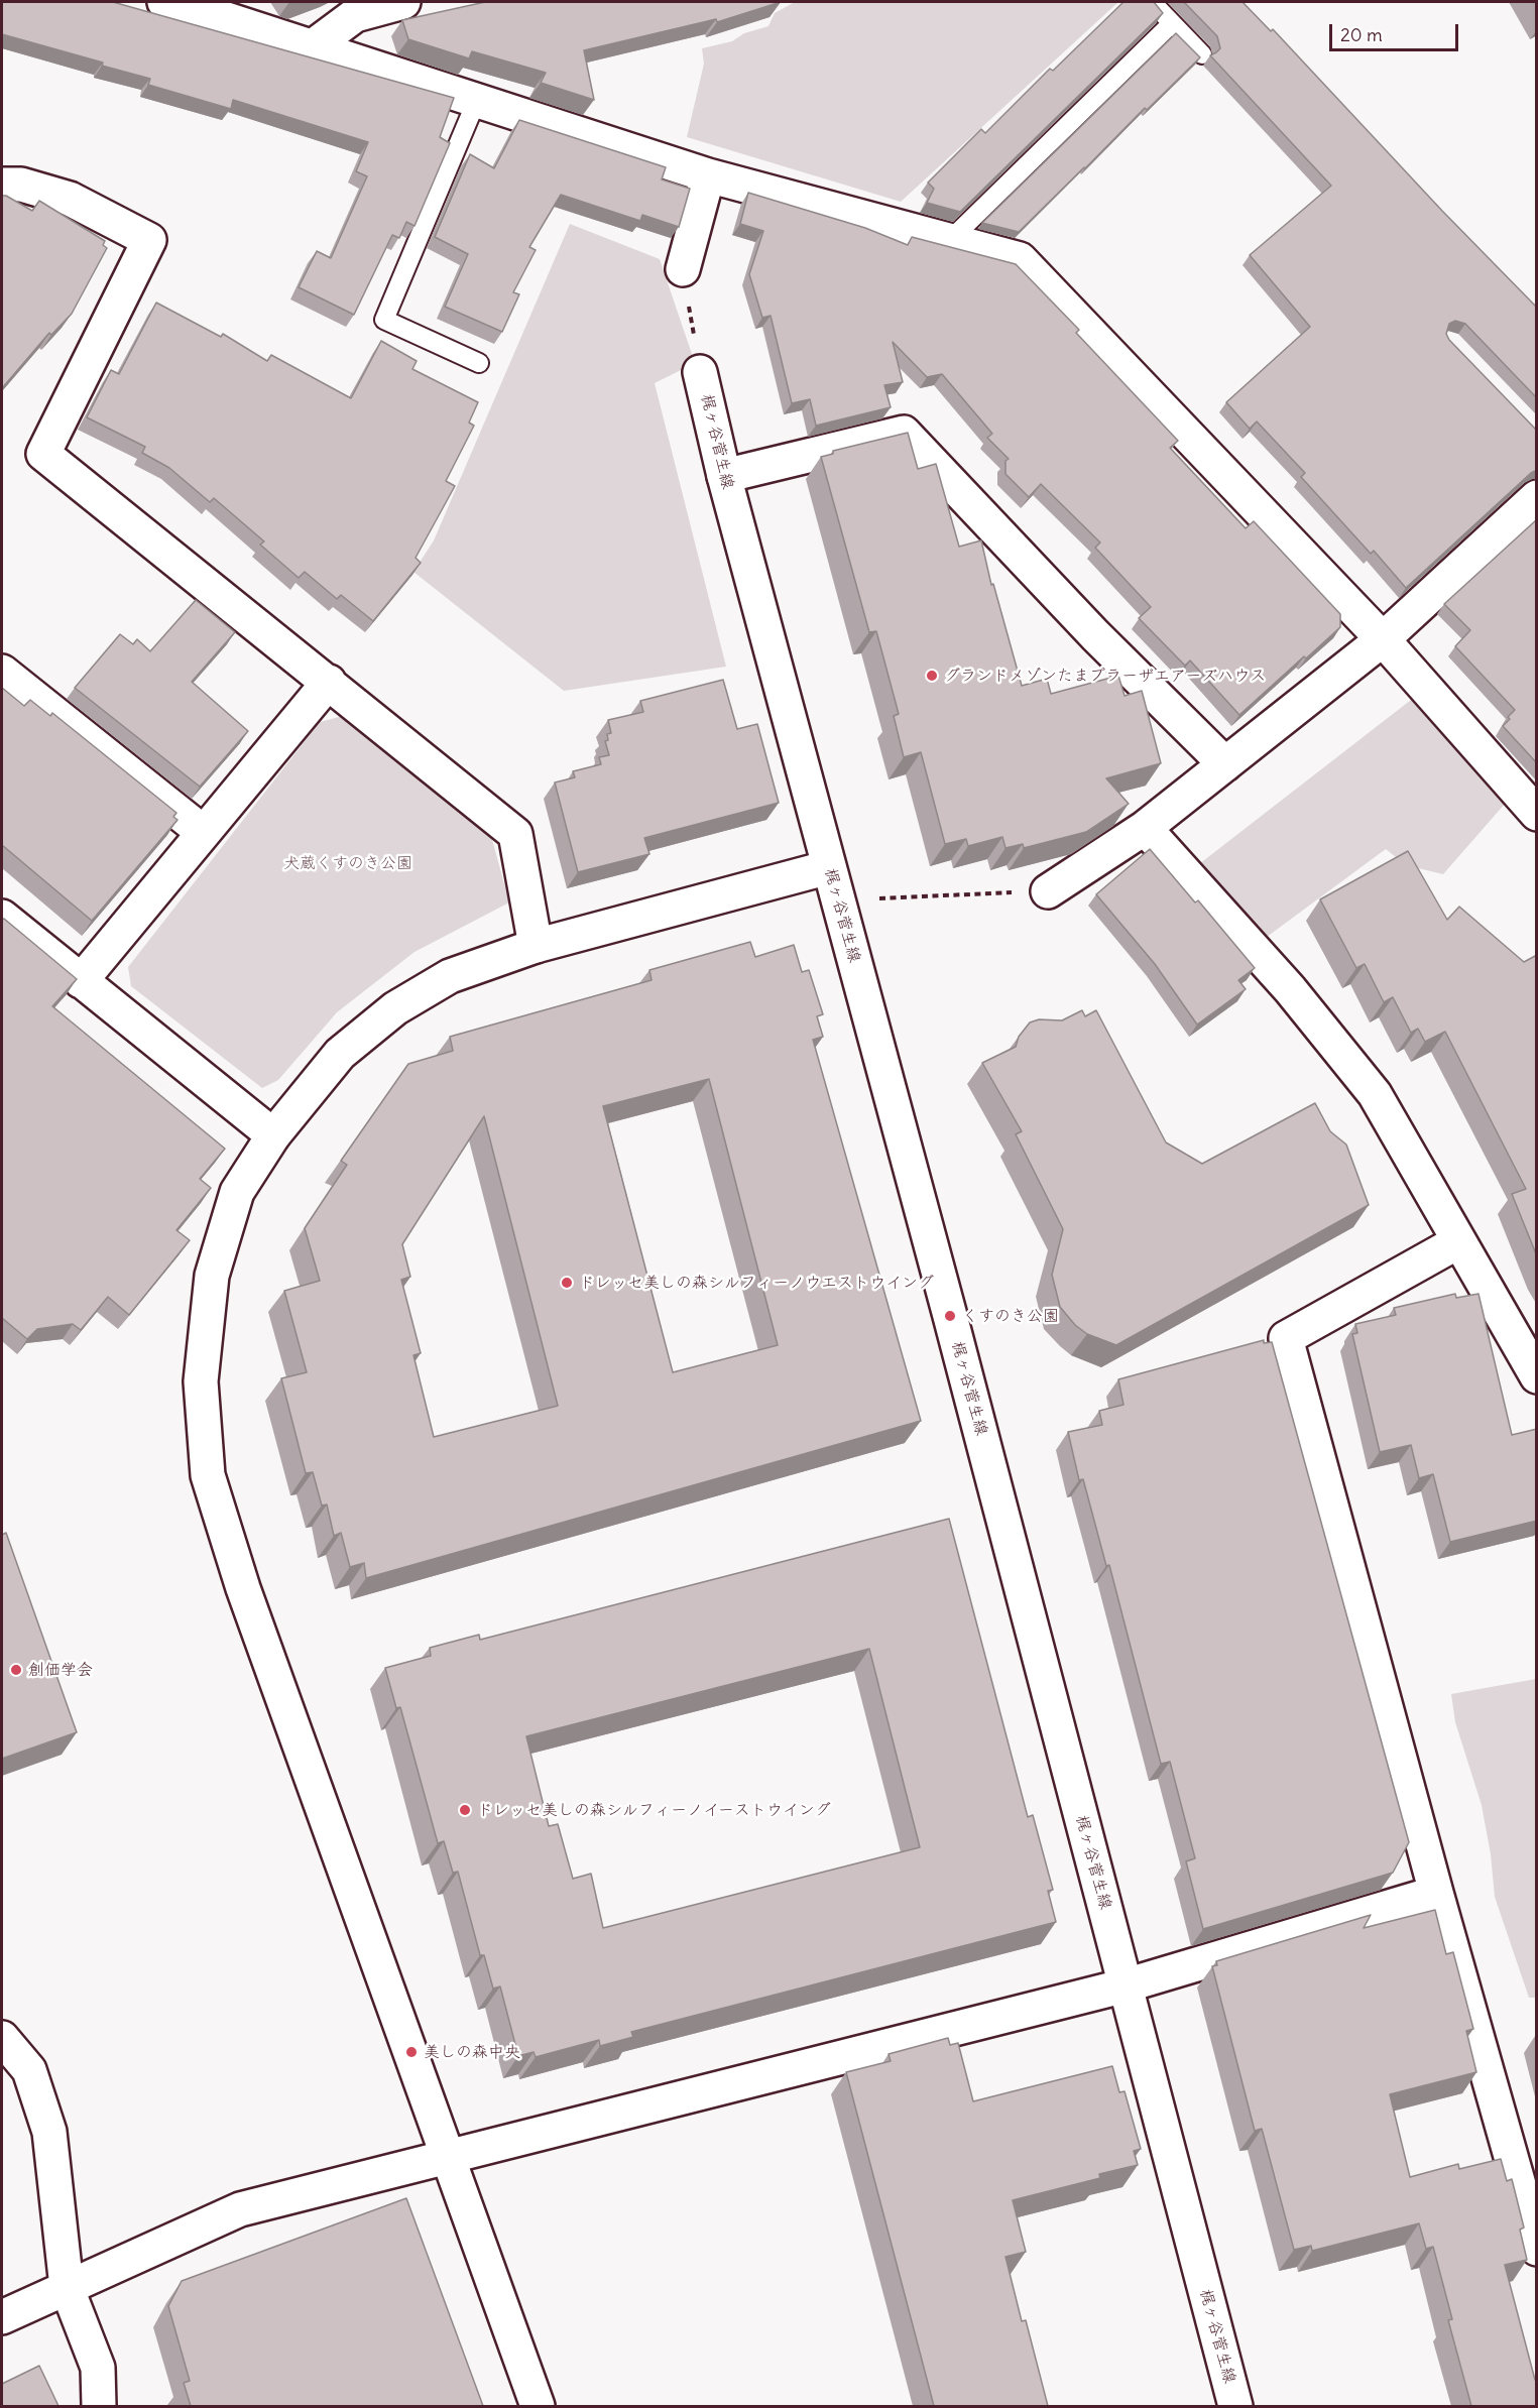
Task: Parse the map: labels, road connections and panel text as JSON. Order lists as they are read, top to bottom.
{
  "streets": {
    "street": ["梶ヶ谷菅生線"]
  },
  "parks": ["犬蔵くすのき公園"],
  "places": [
    "グランドメゾンたまプラーザエアーズハウス",
    "ドレッセ美しの森シルフィーノウエストウイング",
    "くすのき公園",
    "創価学会",
    "ドレッセ美しの森シルフィーノイーストウイング",
    "美しの森中央"
  ],
  "scale_bar": "20 m"
}
